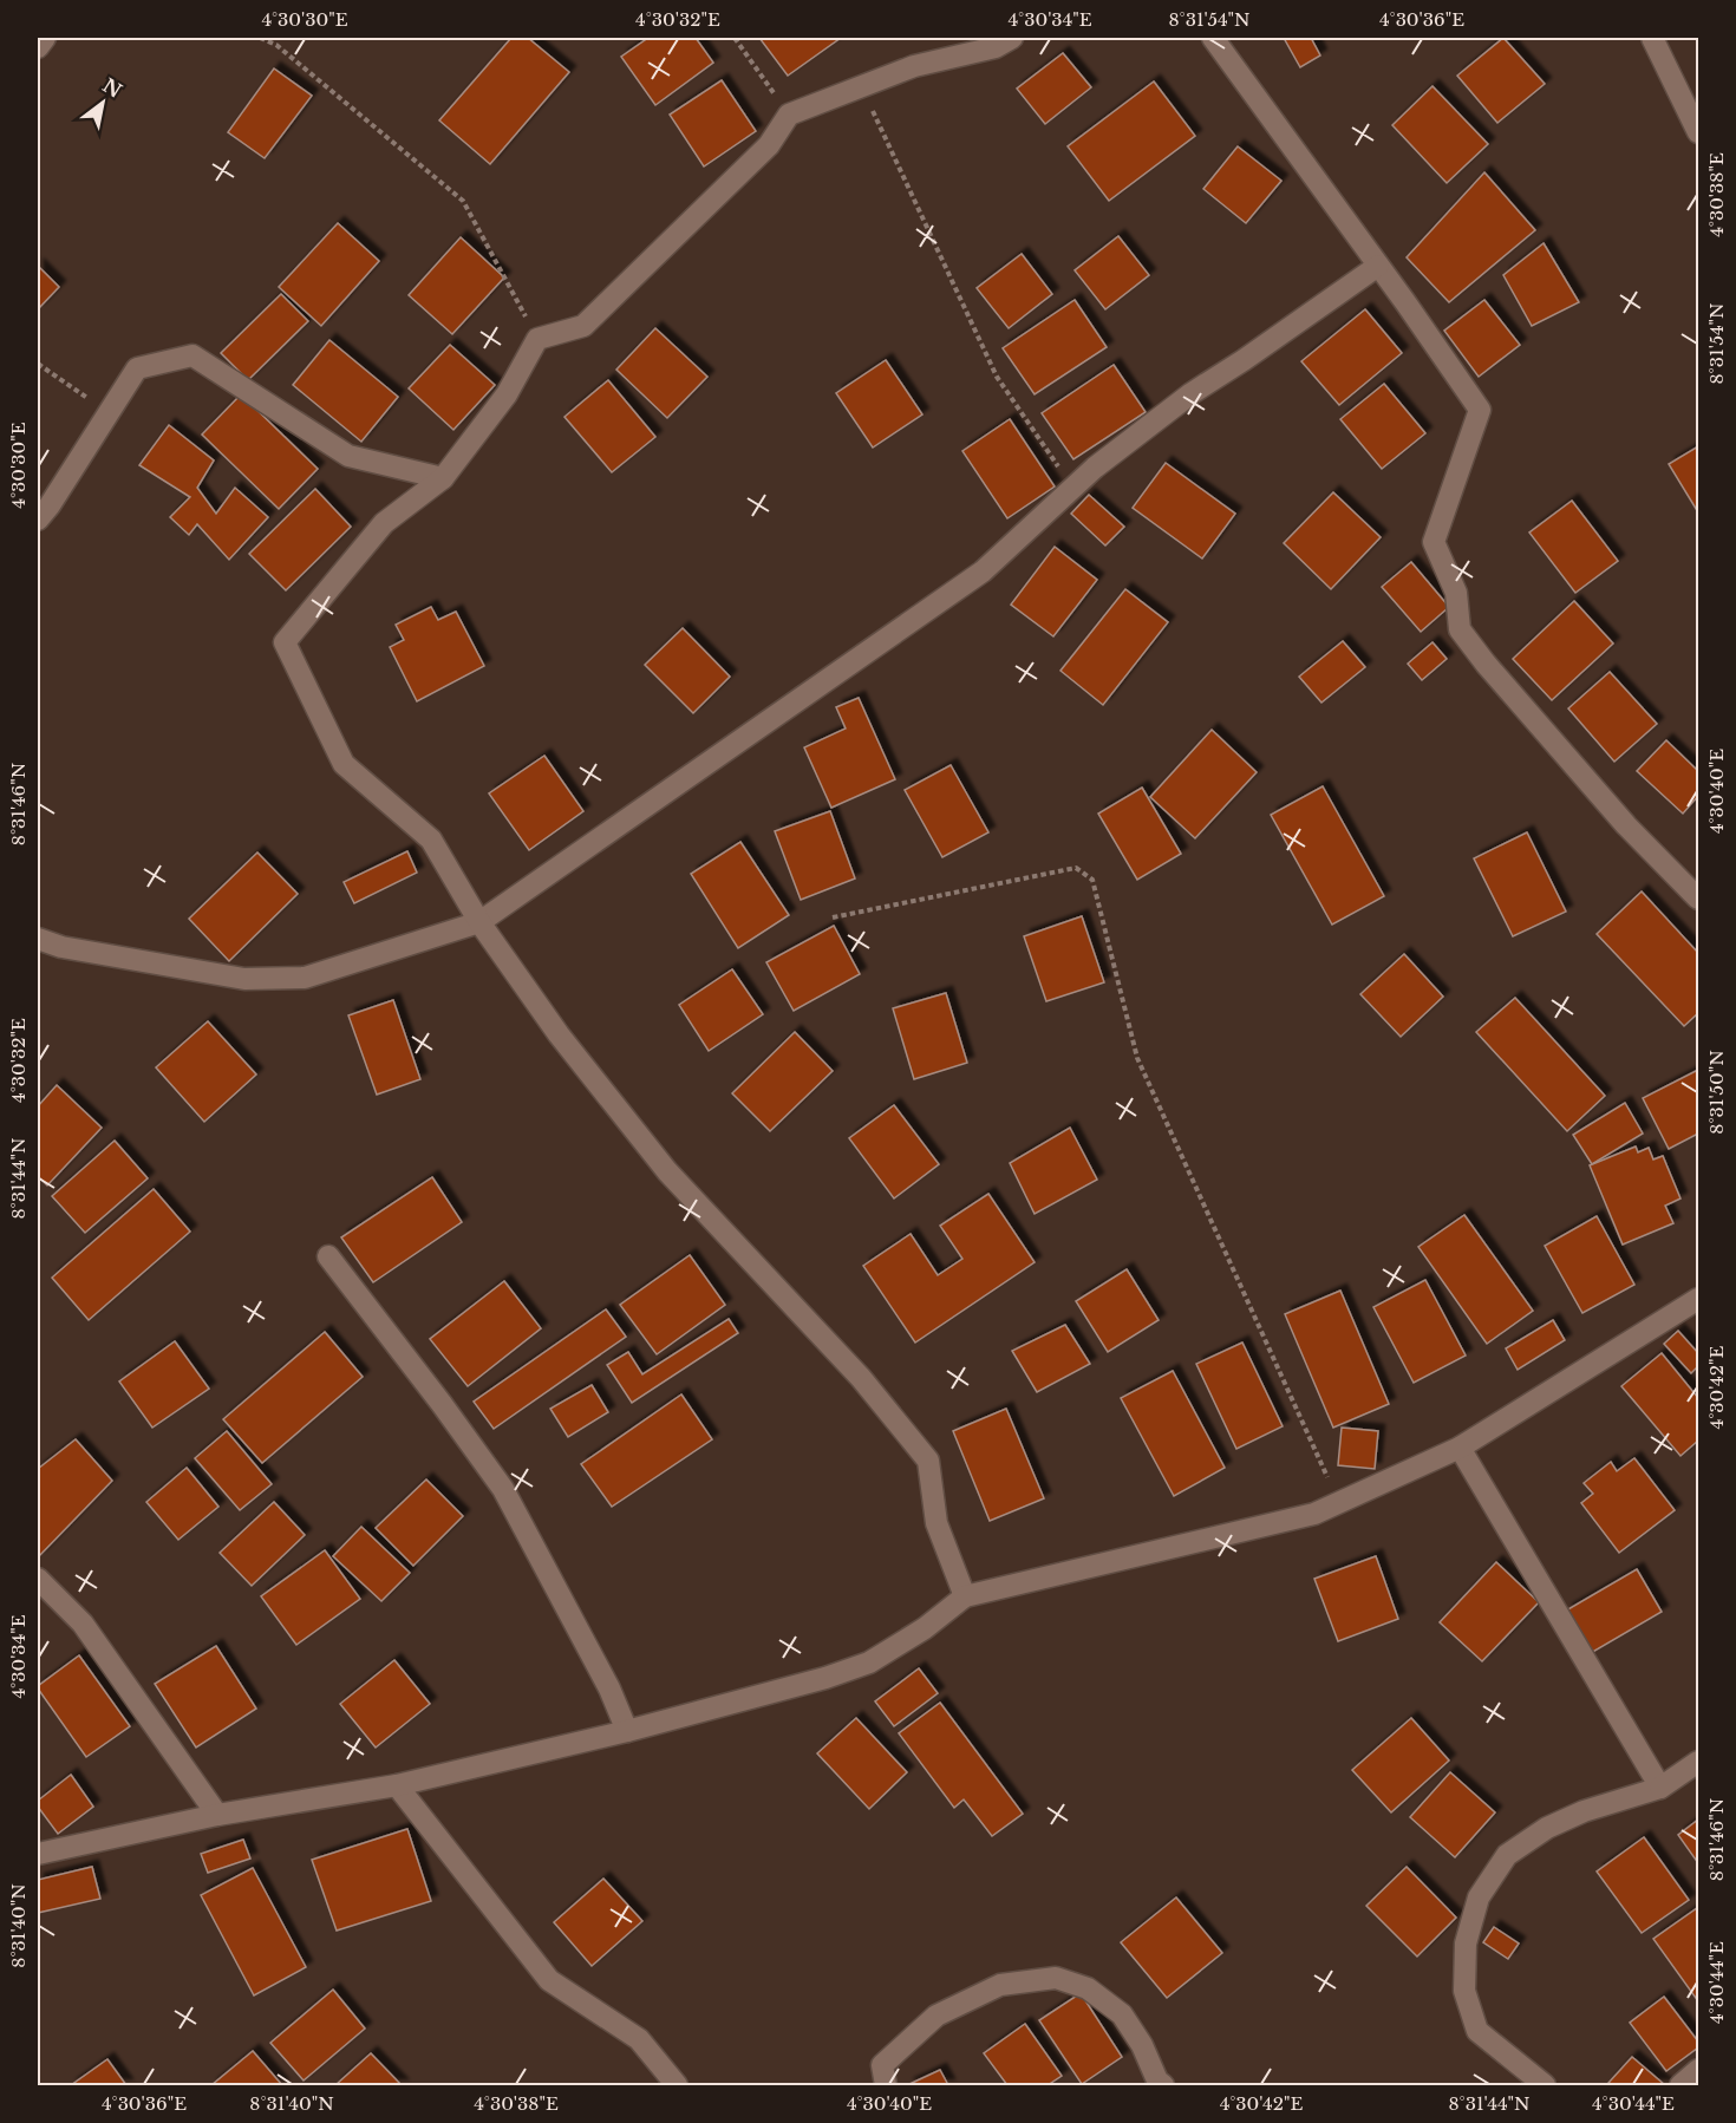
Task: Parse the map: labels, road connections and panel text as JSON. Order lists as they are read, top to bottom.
{
  "north": "top right",
  "coordinates": [
    "4°30'30\"E",
    "4°30'32\"E",
    "4°30'34\"E",
    "8°31'54\"N",
    "4°30'36\"E",
    "4°30'38\"E",
    "4°30'40\"E",
    "8°31'46\"N",
    "8°31'50\"N",
    "8°31'44\"N",
    "4°30'42\"E",
    "8°31'40\"N",
    "4°30'44\"E"
  ]
}
